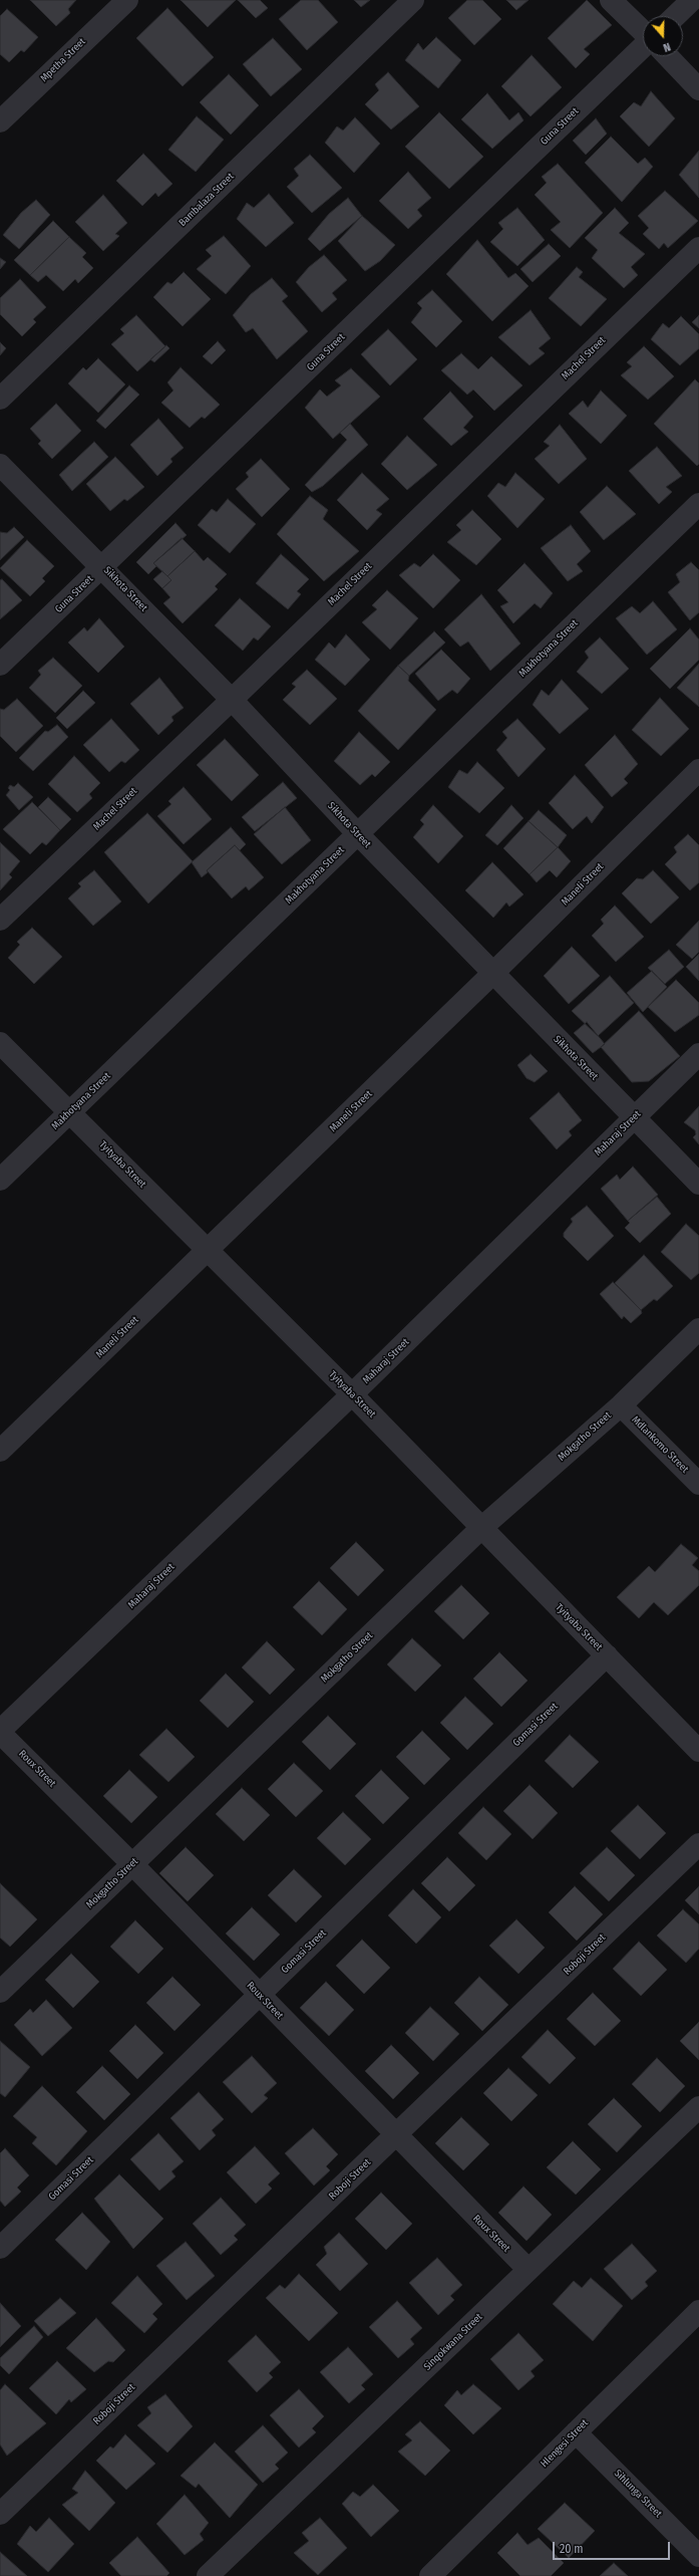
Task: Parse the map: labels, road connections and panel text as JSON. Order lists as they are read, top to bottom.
{
  "streets": {
    "street": [
      "Mpetha Street",
      "Guna Street",
      "Bambalaza Street",
      "Machel Street",
      "Sikhota Street",
      "Makhotyana Street",
      "Maneli Street",
      "Maharaj Street",
      "Tyityaba Street",
      "Mokgatho Street",
      "Mdlankomo Street",
      "Gomasi Street",
      "Roux Street",
      "Roboji Street",
      "Sinqokwana Street",
      "Hlengesi Street",
      "Sihlunga Street"
    ]
  },
  "crossings": [
    ["Guna Street", "Sikhota Street"],
    ["Machel Street", "Sikhota Street"],
    ["Sikhota Street", "Makhotyana Street"],
    ["Sikhota Street", "Maneli Street"],
    ["Sikhota Street", "Maharaj Street"],
    ["Makhotyana Street", "Tyityaba Street"],
    ["Maneli Street", "Tyityaba Street"],
    ["Maharaj Street", "Tyityaba Street"],
    ["Maharaj Street", "Roux Street"],
    ["Tyityaba Street", "Mokgatho Street"],
    ["Tyityaba Street", "Gomasi Street"],
    ["Mokgatho Street", "Mdlankomo Street"],
    ["Mokgatho Street", "Roux Street"],
    ["Gomasi Street", "Roux Street"],
    ["Roux Street", "Roboji Street"],
    ["Roux Street", "Sinqokwana Street"],
    ["Hlengesi Street", "Sihlunga Street"]
  ],
  "scale_bar": "20 m",
  "north": "bottom"
}
